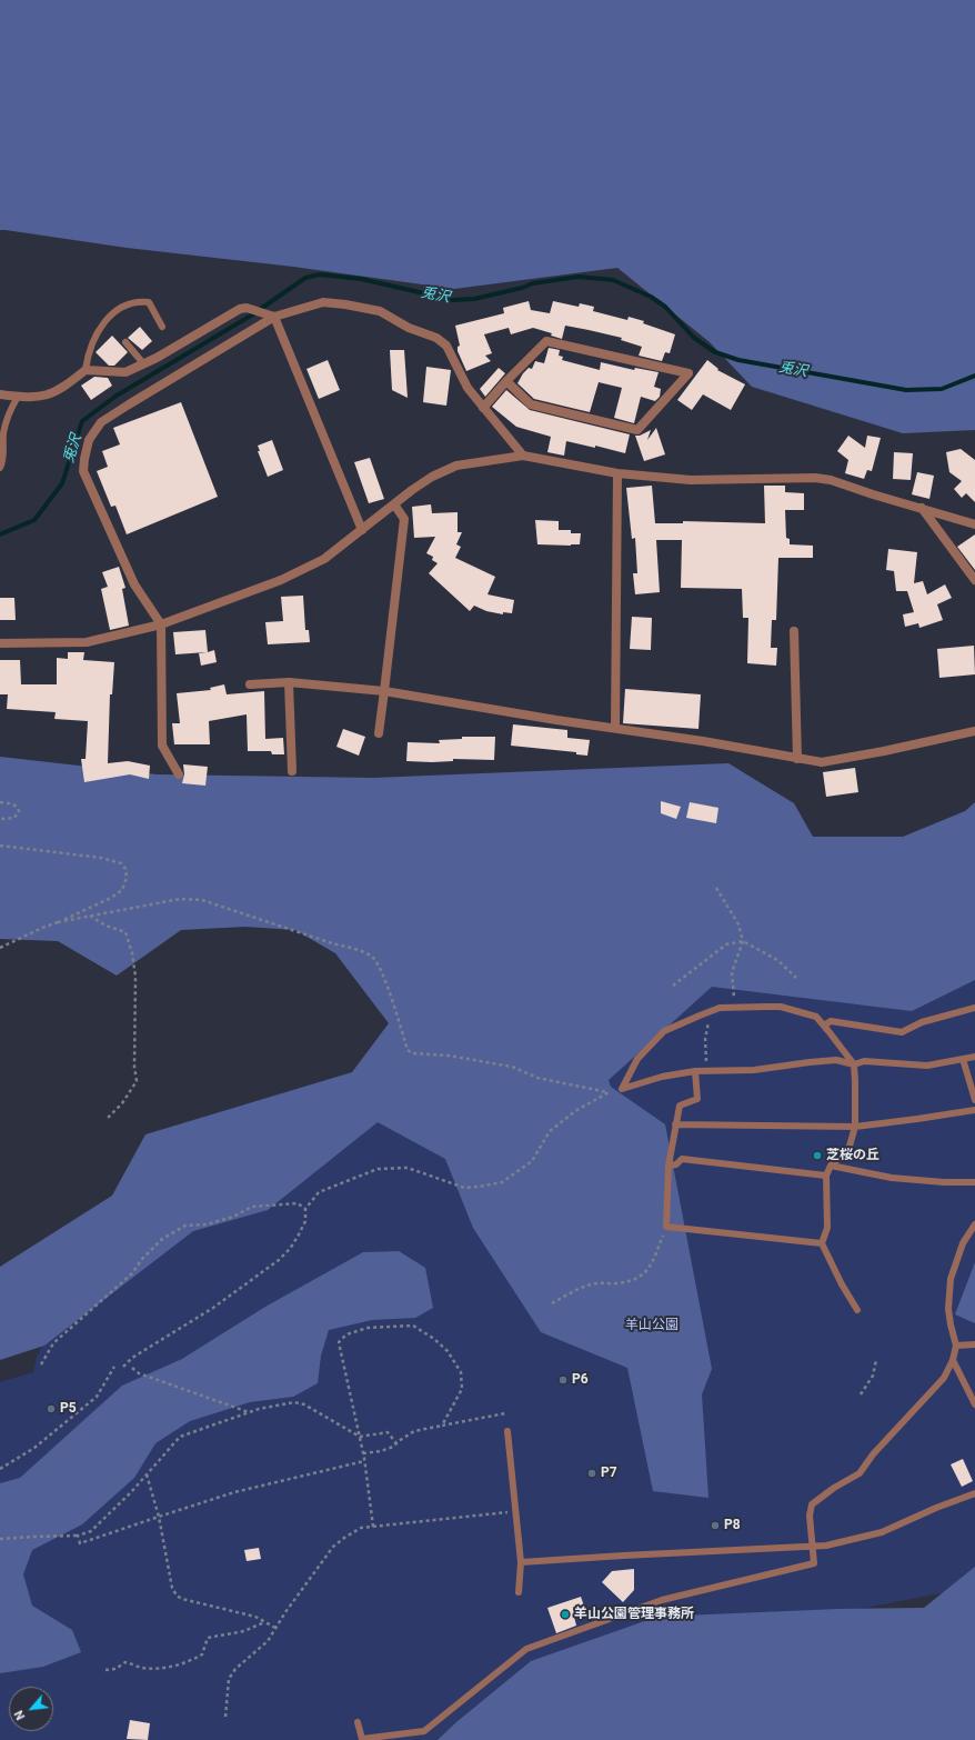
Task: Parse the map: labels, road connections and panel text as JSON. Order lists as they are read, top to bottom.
{
  "water": ["兎沢"],
  "parks": ["羊山公園"],
  "places": [
    "芝桜の丘",
    "P6",
    "P5",
    "P7",
    "P8",
    "羊山公園管理事務所"
  ],
  "north": "bottom left"
}
